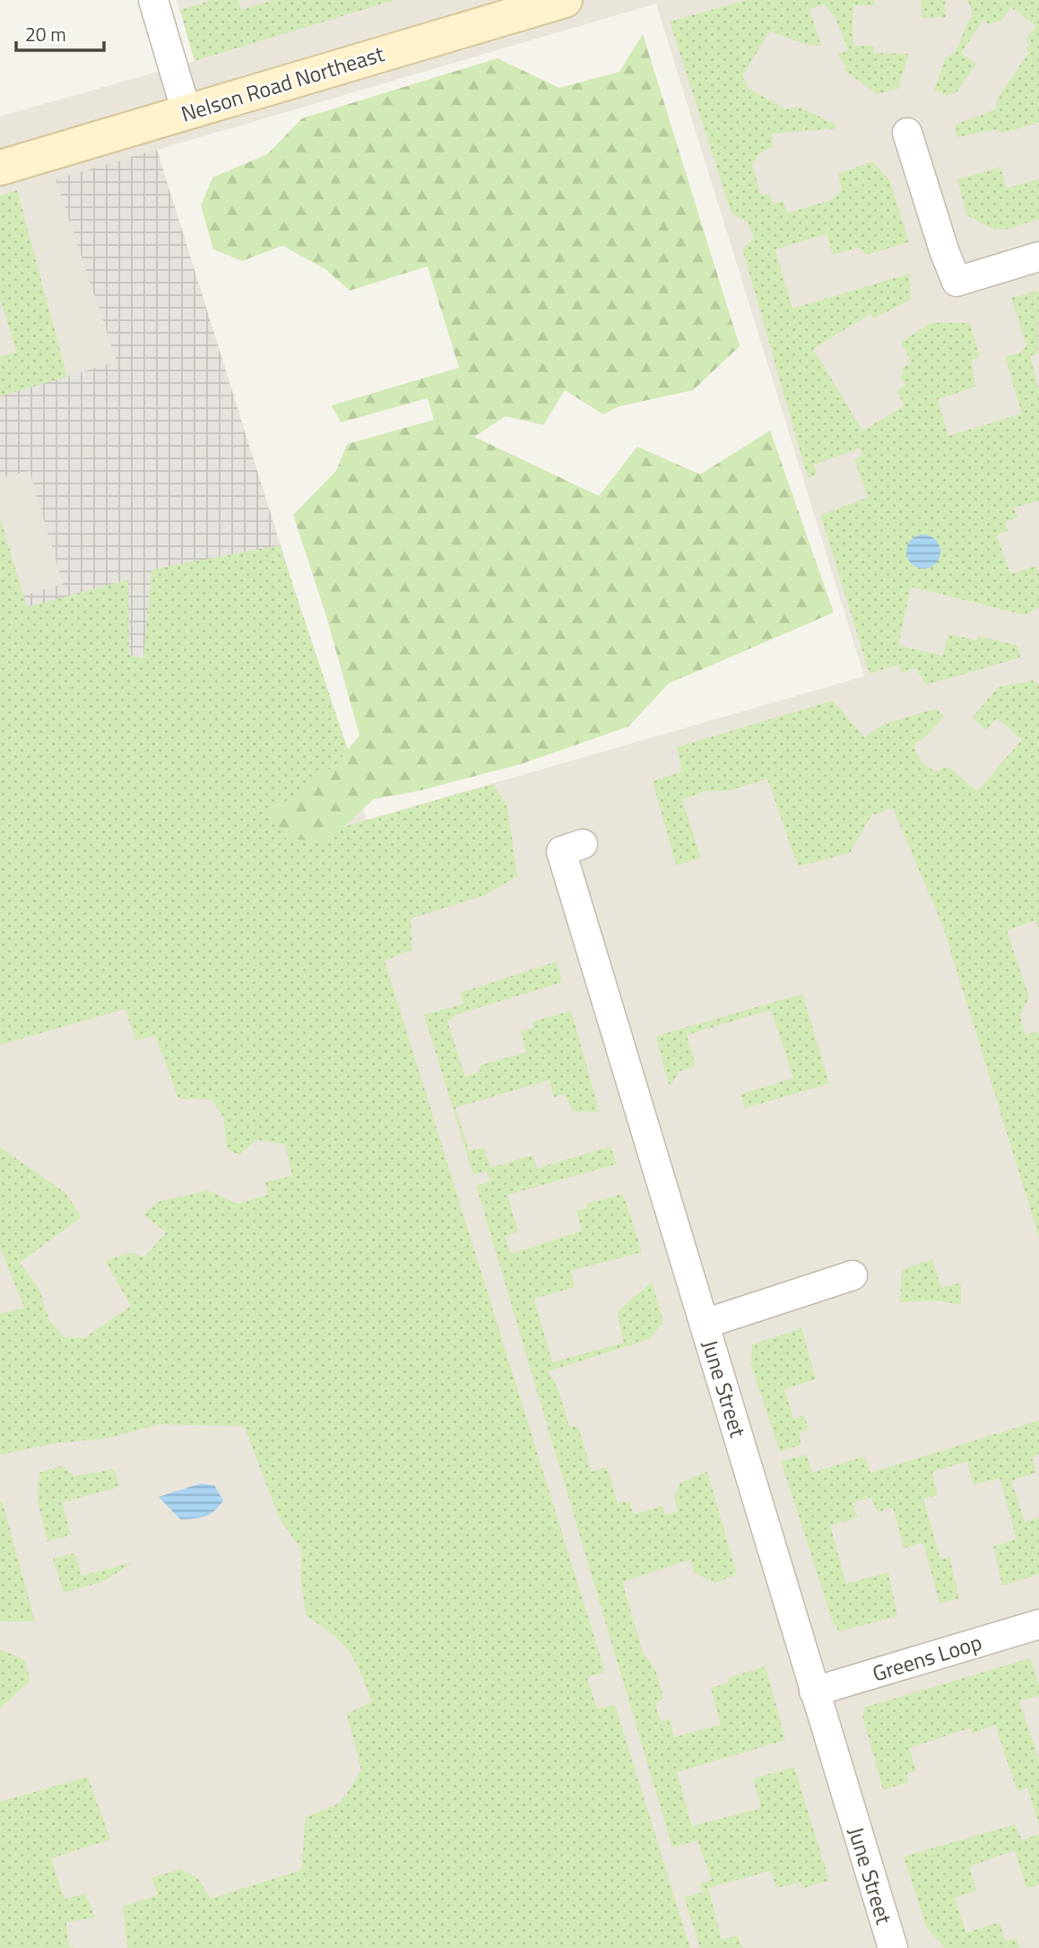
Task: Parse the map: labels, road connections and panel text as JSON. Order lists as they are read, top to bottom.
{
  "streets": {
    "street": ["Nelson Road Northeast", "June Street", "Greens Loop"]
  },
  "crossings": [
    ["June Street", "Greens Loop"]
  ],
  "scale_bar": "20 m"
}
